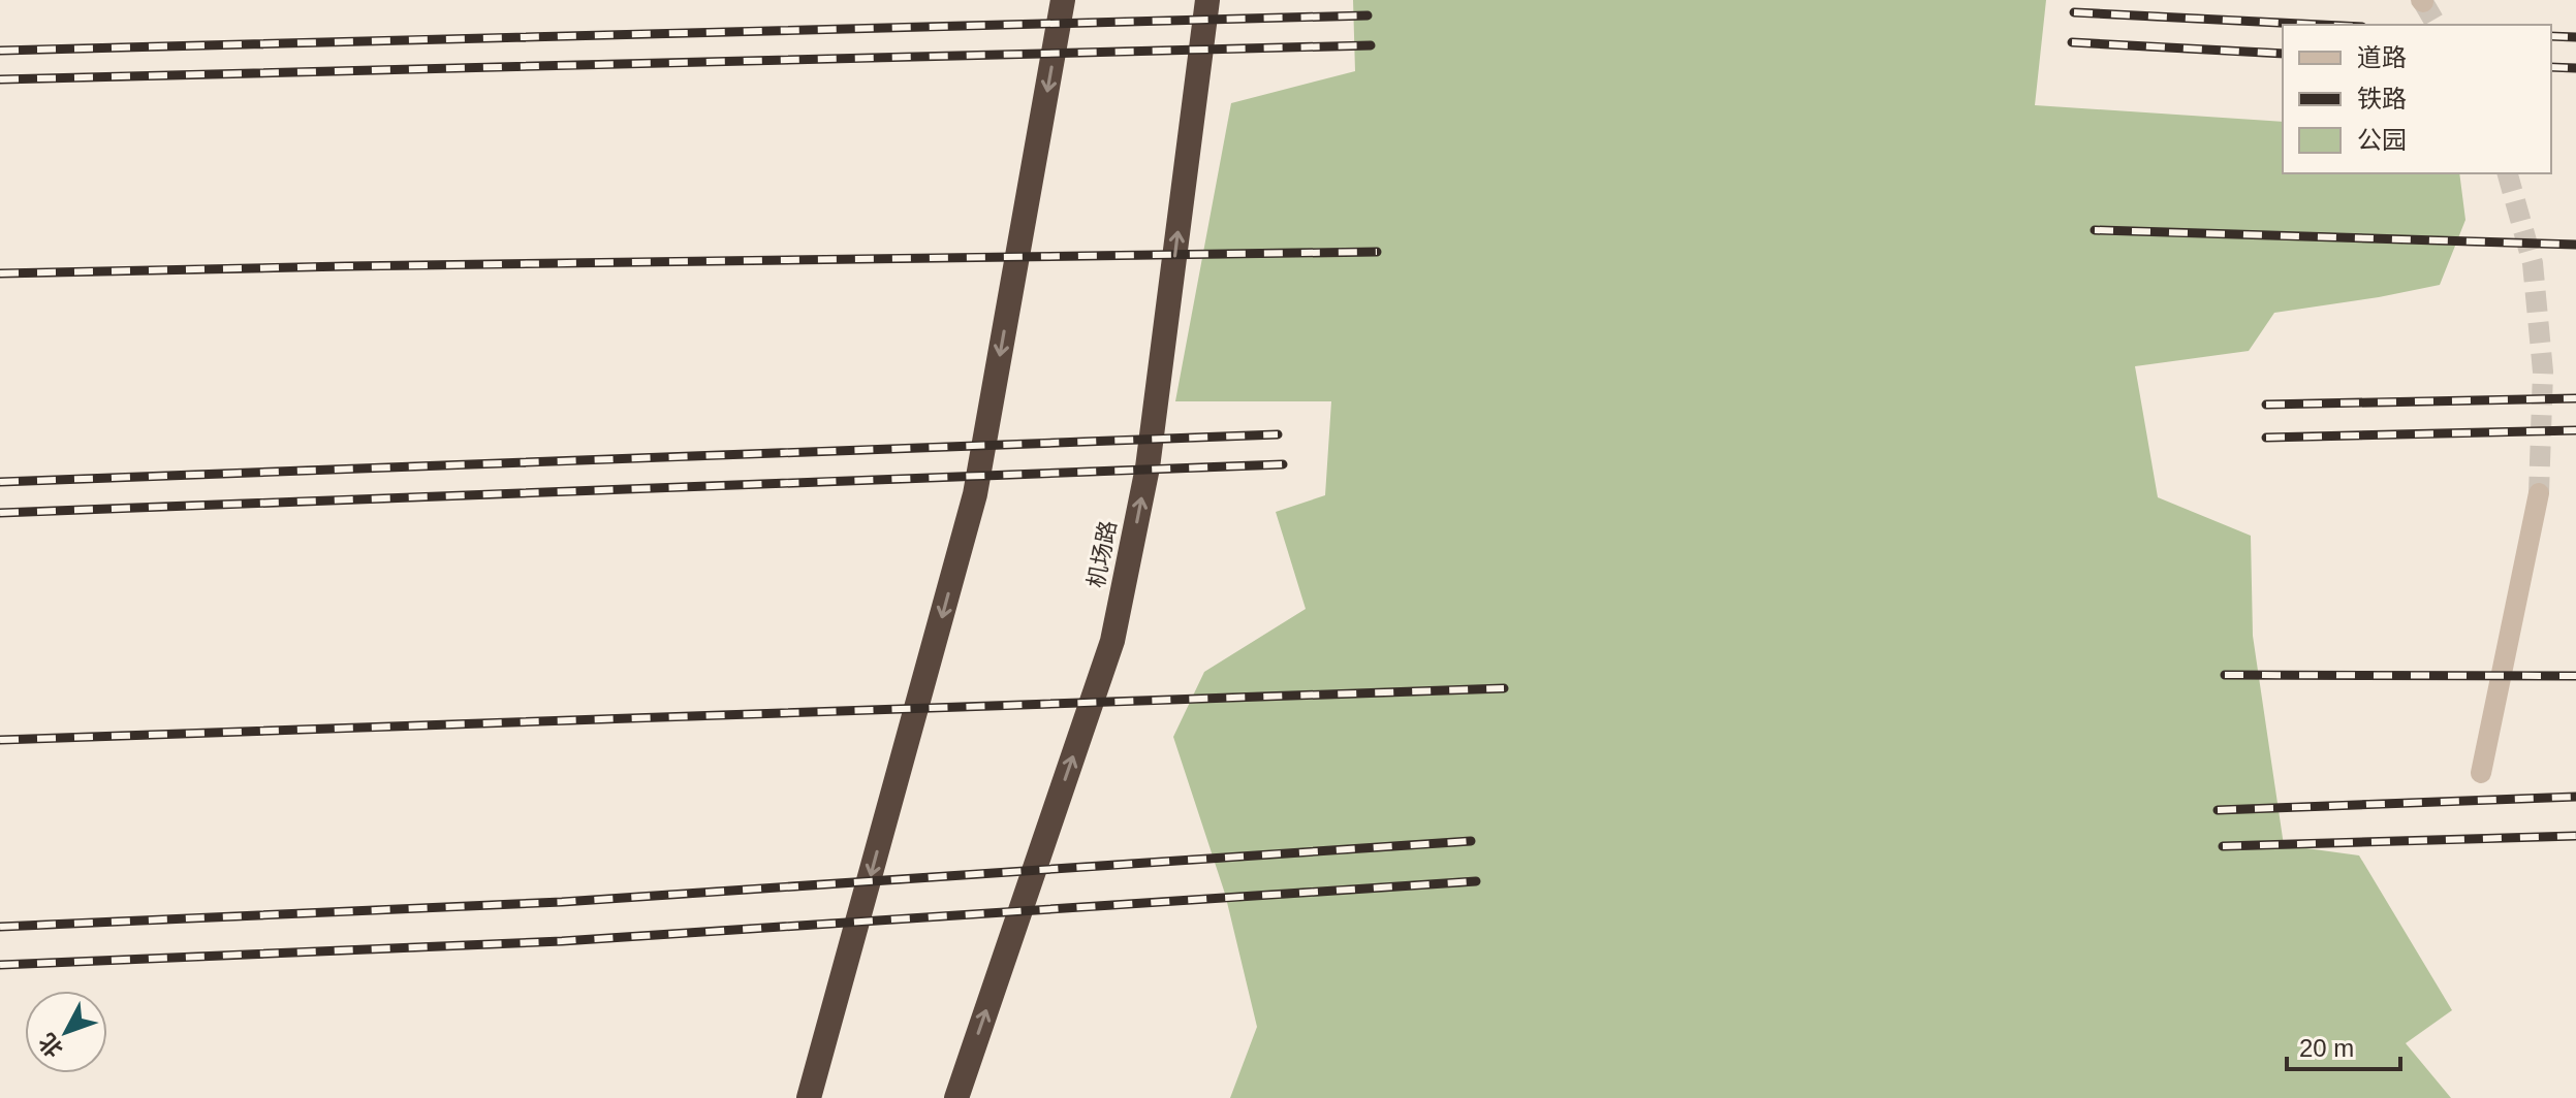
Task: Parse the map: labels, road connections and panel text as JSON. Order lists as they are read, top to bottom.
{
  "streets": {
    "highway": ["机场路"]
  },
  "legend": ["道路", "铁路", "公园"],
  "scale_bar": "20 m",
  "north": "bottom left"
}
